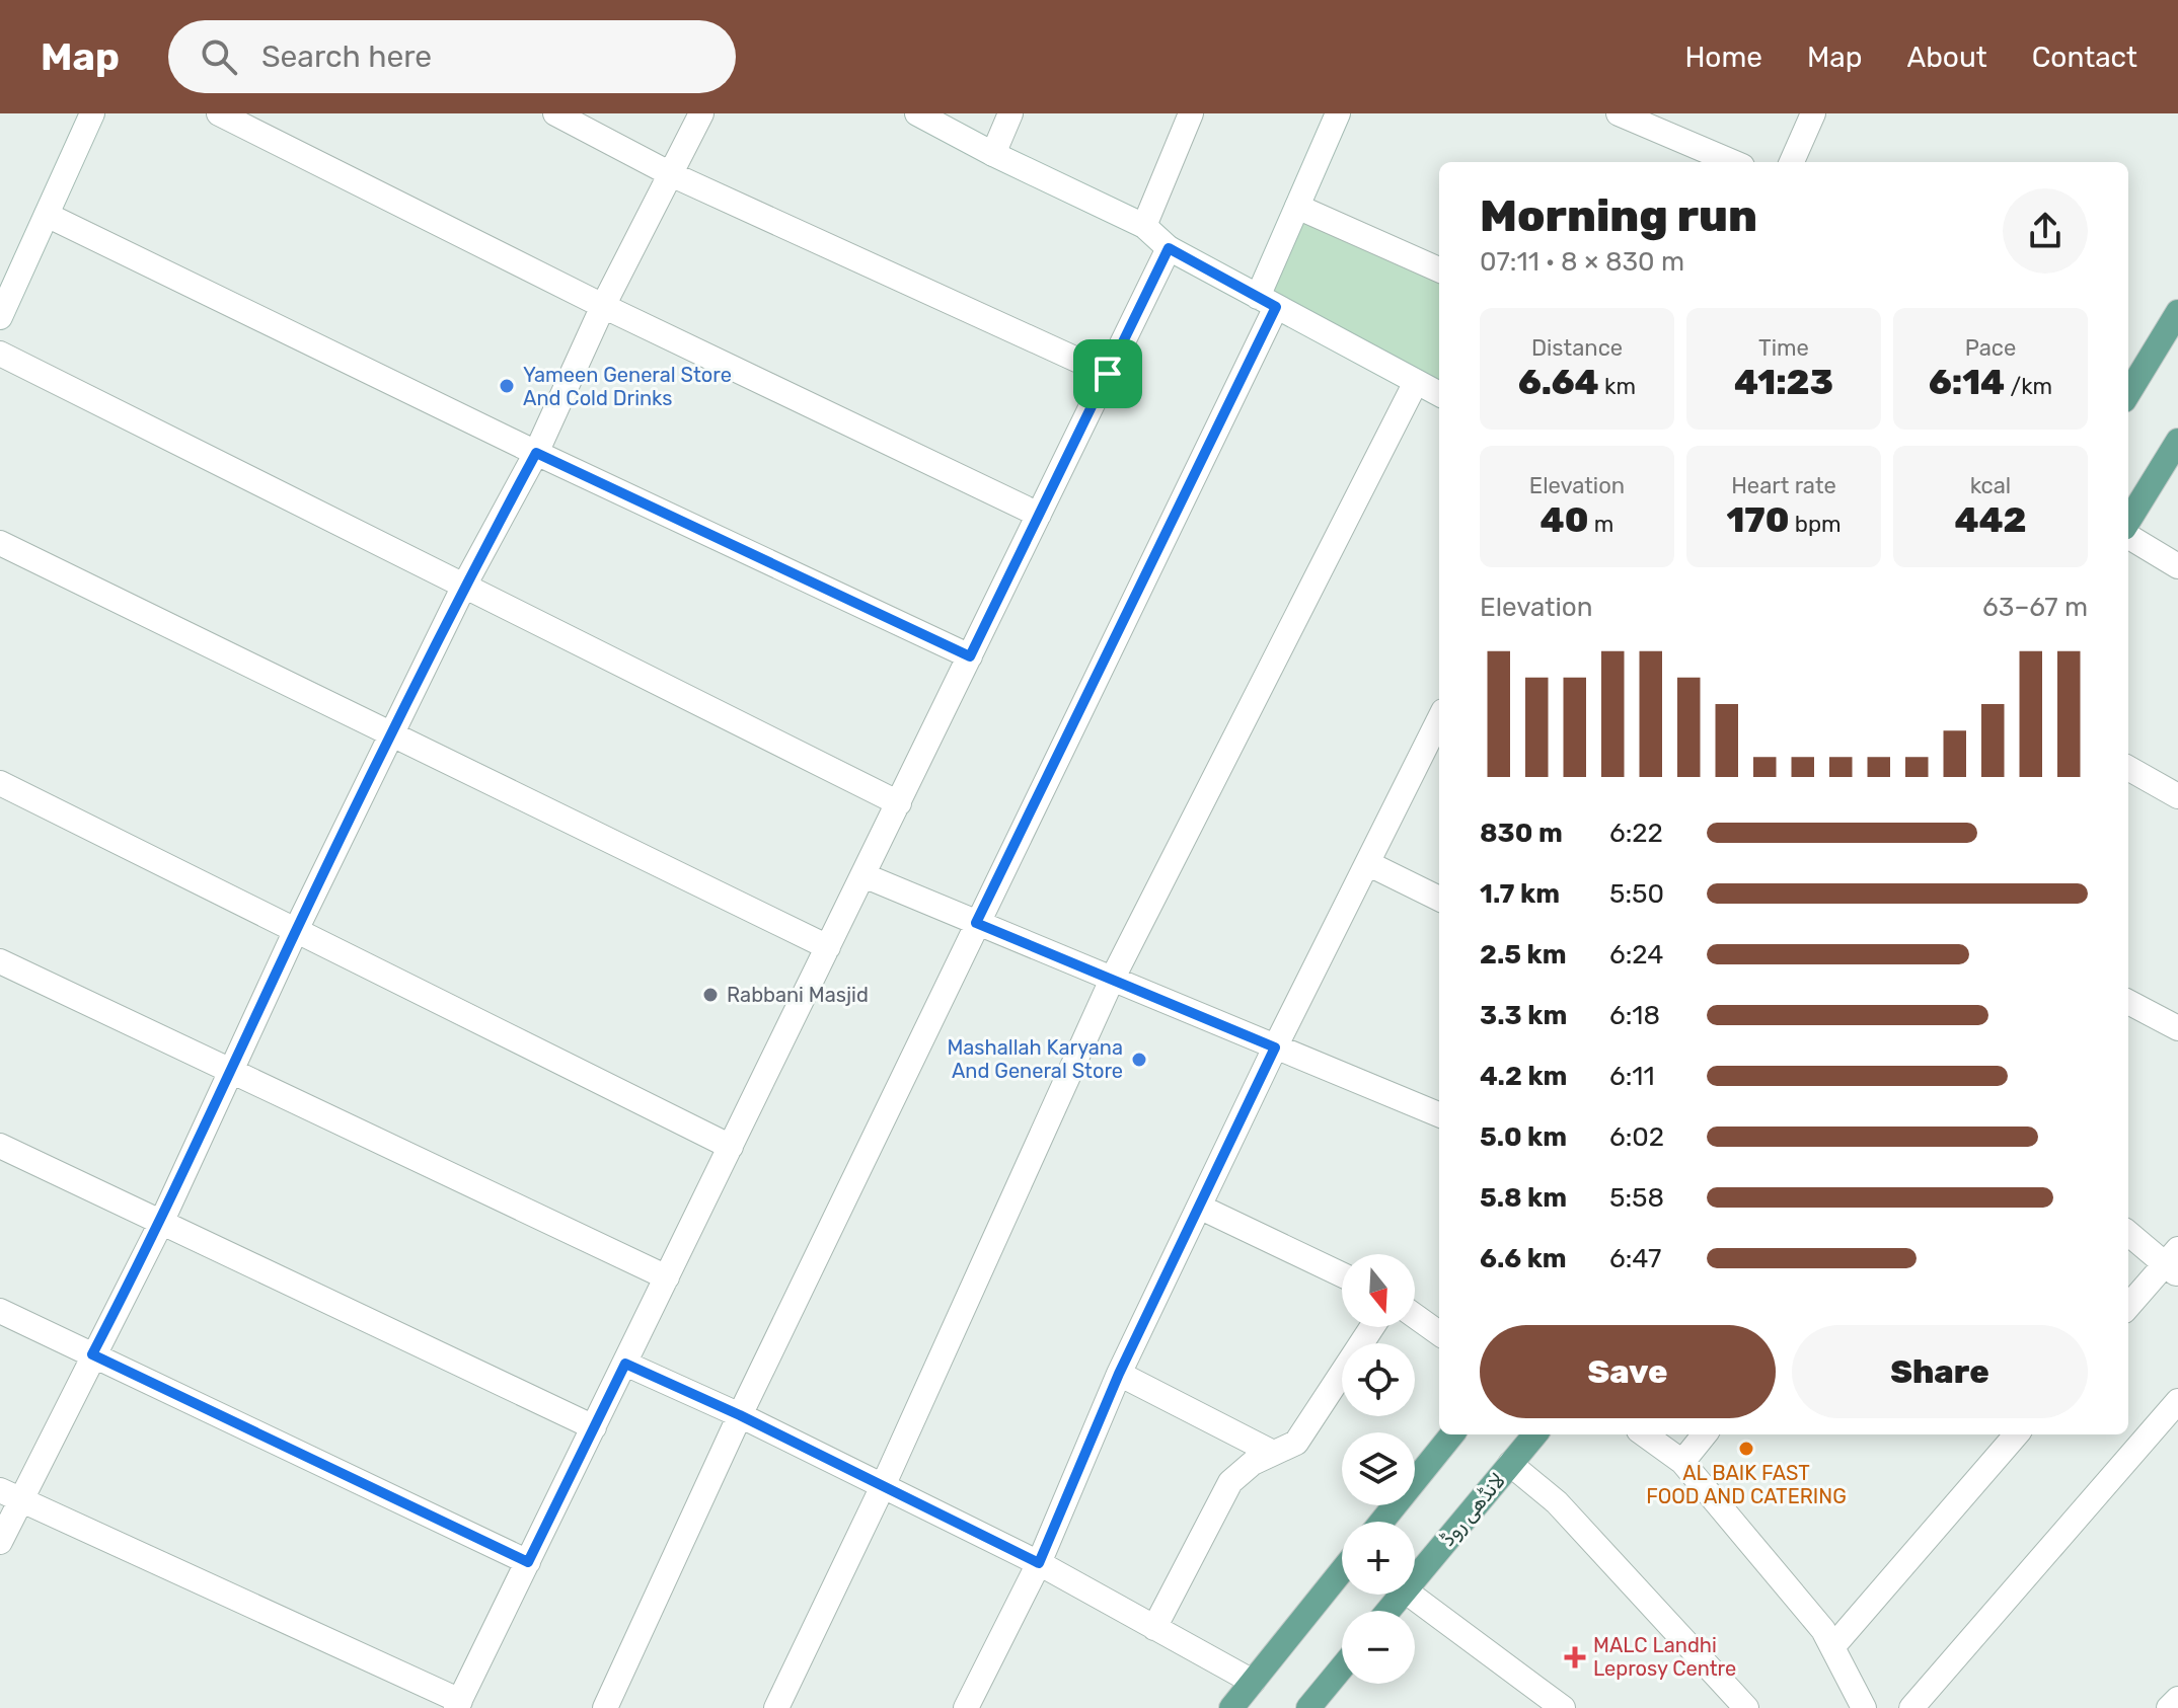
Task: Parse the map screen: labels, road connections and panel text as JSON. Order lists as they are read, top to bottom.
{
  "streets": {
    "main road": ["لانڈھی روڈ"]
  },
  "places": {
    "other": [
      "Yameen General Store And Cold Drinks",
      "Rabbani Masjid",
      "Mashallah Karyana And General Store",
      "AL BAIK FAST FOOD AND CATERING"
    ],
    "health": ["MALC Landhi Leprosy Centre"]
  },
  "north": "bottom",
  "page": {
    "header": "Map",
    "search": "Search here",
    "nav": [
      "Home",
      "Map",
      "About",
      "Contact"
    ],
    "heading": ["Morning run", "07:11 · 8 × 830 m"],
    "stats": [
      ["Distance", "6.64 km"],
      ["Time", "41:23"],
      ["Pace", "6:14 /km"],
      ["Elevation", "40 m"],
      ["Heart rate", "170 bpm"],
      ["kcal", "442"]
    ],
    "chart": ["Elevation", "63–67 m"],
    "list": [
      {
        "name": "830 m",
        "note": "6:22"
      },
      {
        "name": "1.7 km",
        "note": "5:50"
      },
      {
        "name": "2.5 km",
        "note": "6:24"
      },
      {
        "name": "3.3 km",
        "note": "6:18"
      },
      {
        "name": "4.2 km",
        "note": "6:11"
      },
      {
        "name": "5.0 km",
        "note": "6:02"
      },
      {
        "name": "5.8 km",
        "note": "5:58"
      },
      {
        "name": "6.6 km",
        "note": "6:47"
      }
    ],
    "map_buttons": ["+", "−"],
    "buttons": ["Save", "Share"]
  }
}
